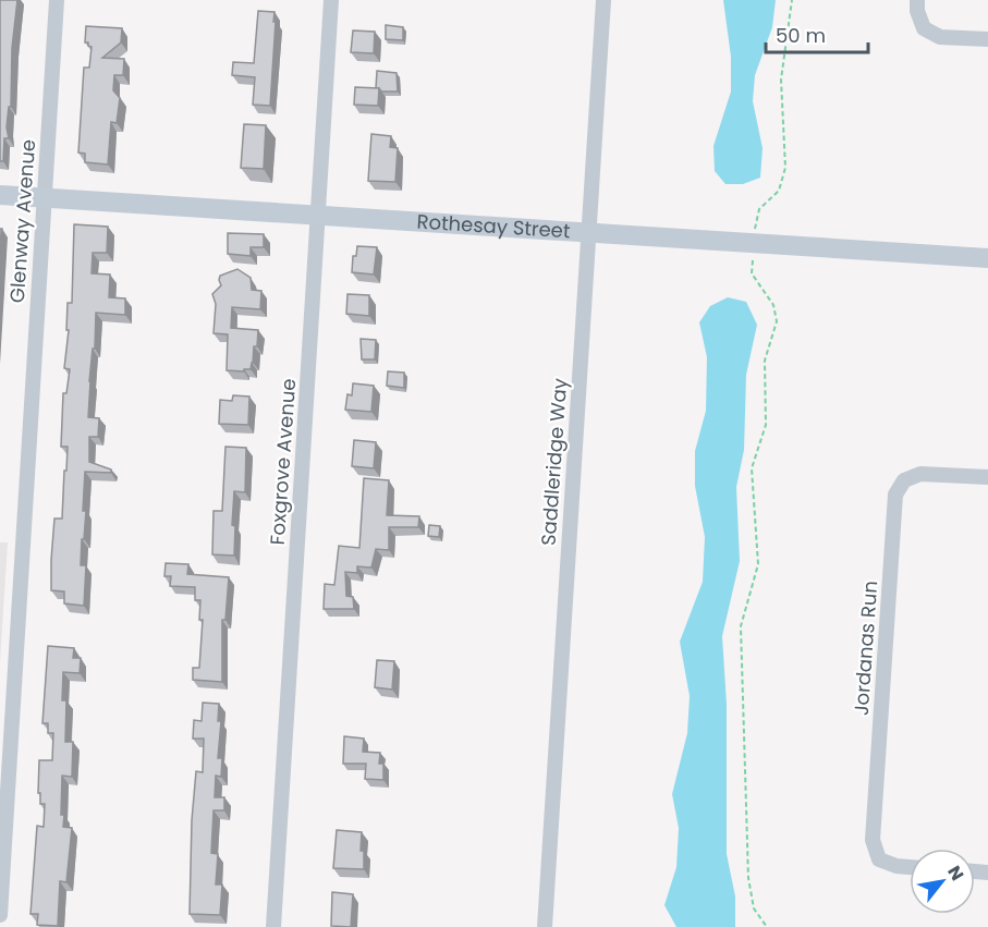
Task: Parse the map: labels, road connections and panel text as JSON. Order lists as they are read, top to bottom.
{
  "streets": {
    "street": [
      "Glenway Avenue",
      "Rothesay Street",
      "Foxgrove Avenue",
      "Saddleridge Way",
      "Jordanas Run"
    ]
  },
  "crossings": [
    ["Glenway Avenue", "Rothesay Street"],
    ["Rothesay Street", "Foxgrove Avenue"],
    ["Rothesay Street", "Saddleridge Way"]
  ],
  "scale_bar": "50 m",
  "north": "top right"
}
